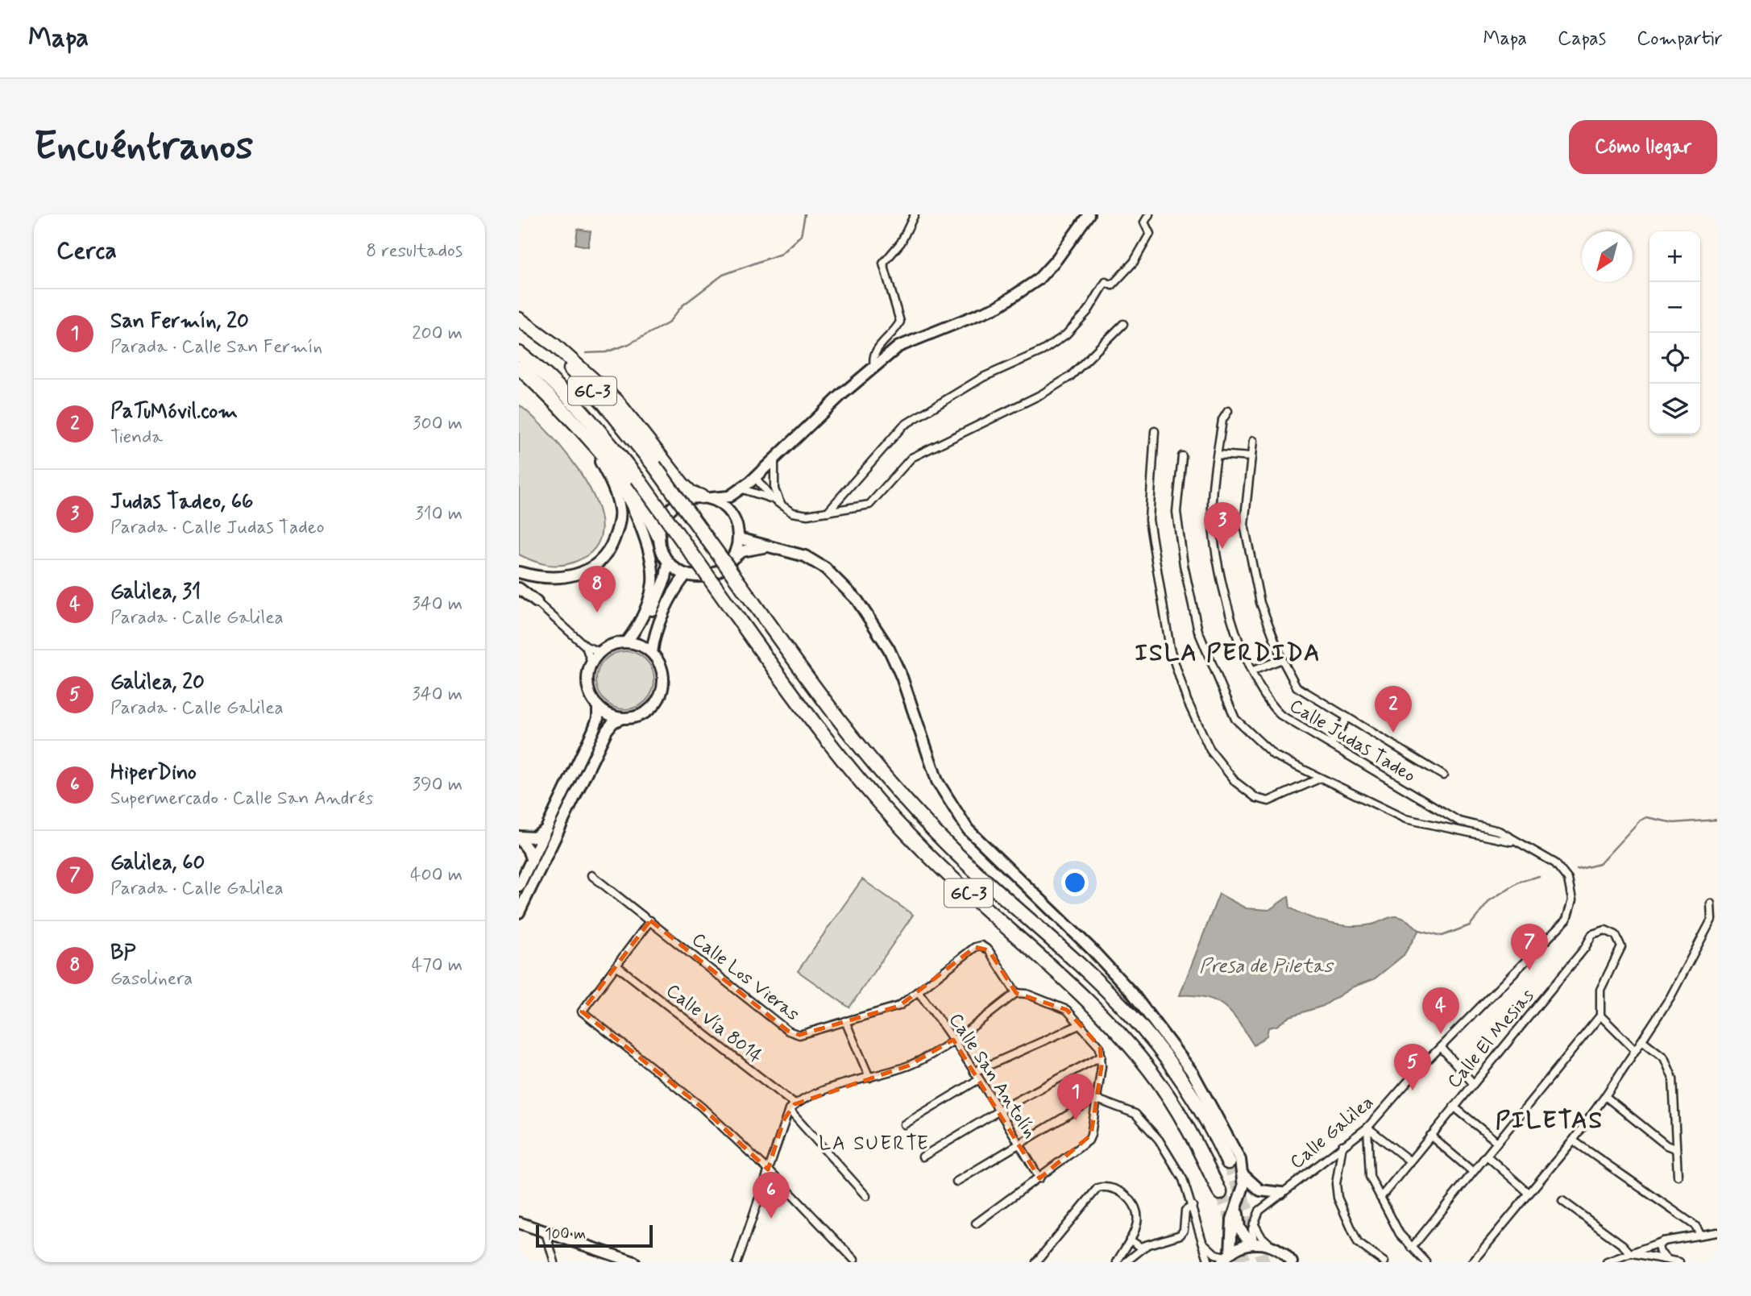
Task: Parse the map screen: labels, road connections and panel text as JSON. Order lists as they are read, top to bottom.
{
  "streets": {
    "highway": ["GC-3"],
    "street": [
      "Calle Judas Tadeo",
      "Calle Los Vieras",
      "Calle Vía 8014",
      "Calle El Mesias",
      "Calle San Antolín",
      "Calle Galilea"
    ]
  },
  "crossings": [
    ["Calle Judas Tadeo", "Calle Galilea"],
    ["Calle Los Vieras", "Calle San Antolín"]
  ],
  "districts": ["ISLA PERDIDA", "PILETAS", "LA SUERTE"],
  "water": ["Presa de Piletas"],
  "scale_bar": "100 m",
  "north": "bottom left",
  "page": {
    "header": "Mapa",
    "nav": ["Mapa", "Capas", "Compartir"],
    "buttons": "Cómo llegar",
    "title": "Encuéntranos",
    "heading": ["Cerca", "8 resultados"],
    "map_buttons": ["+", "−"],
    "list": [
      {
        "mark": "1",
        "name": "San Fermín, 20",
        "note": "Parada · Calle San Fermín",
        "value": "200 m"
      },
      {
        "mark": "2",
        "name": "PaTuMóvil.com",
        "note": "Tienda",
        "value": "300 m"
      },
      {
        "mark": "3",
        "name": "Judas Tadeo, 66",
        "note": "Parada · Calle Judas Tadeo",
        "value": "310 m"
      },
      {
        "mark": "4",
        "name": "Galilea, 31",
        "note": "Parada · Calle Galilea",
        "value": "340 m"
      },
      {
        "mark": "5",
        "name": "Galilea, 20",
        "note": "Parada · Calle Galilea",
        "value": "340 m"
      },
      {
        "mark": "6",
        "name": "HiperDino",
        "note": "Supermercado · Calle San Andrés",
        "value": "390 m"
      },
      {
        "mark": "7",
        "name": "Galilea, 60",
        "note": "Parada · Calle Galilea",
        "value": "400 m"
      },
      {
        "mark": "8",
        "name": "BP",
        "note": "Gasolinera",
        "value": "470 m"
      }
    ],
    "pins": [
      "3",
      "8",
      "2",
      "7",
      "4",
      "5",
      "1",
      "6"
    ],
    "scale": "100 m"
  }
}
